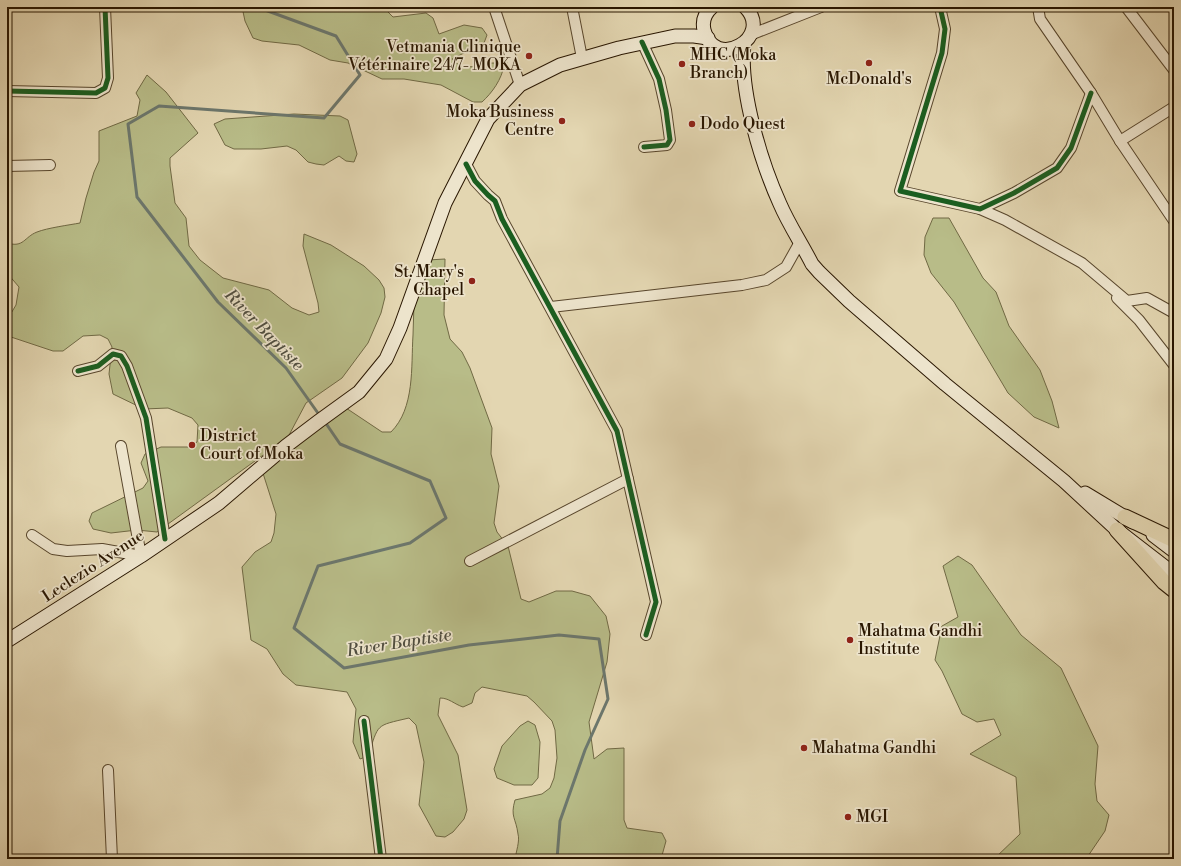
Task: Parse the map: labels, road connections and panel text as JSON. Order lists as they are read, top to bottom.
{
  "streets": {
    "main road": ["Leclezio Avenue"]
  },
  "water": ["River Baptiste"],
  "places": [
    "Vetmania Clinique Vétérinaire 24/7- MOKA",
    "McDonald's",
    "MHC (Moka Branch)",
    "Moka Business Centre",
    "Dodo Quest",
    "St. Mary's Chapel",
    "District Court of Moka",
    "Mahatma Gandhi Institute",
    "Mahatma Gandhi",
    "MGI"
  ]
}
